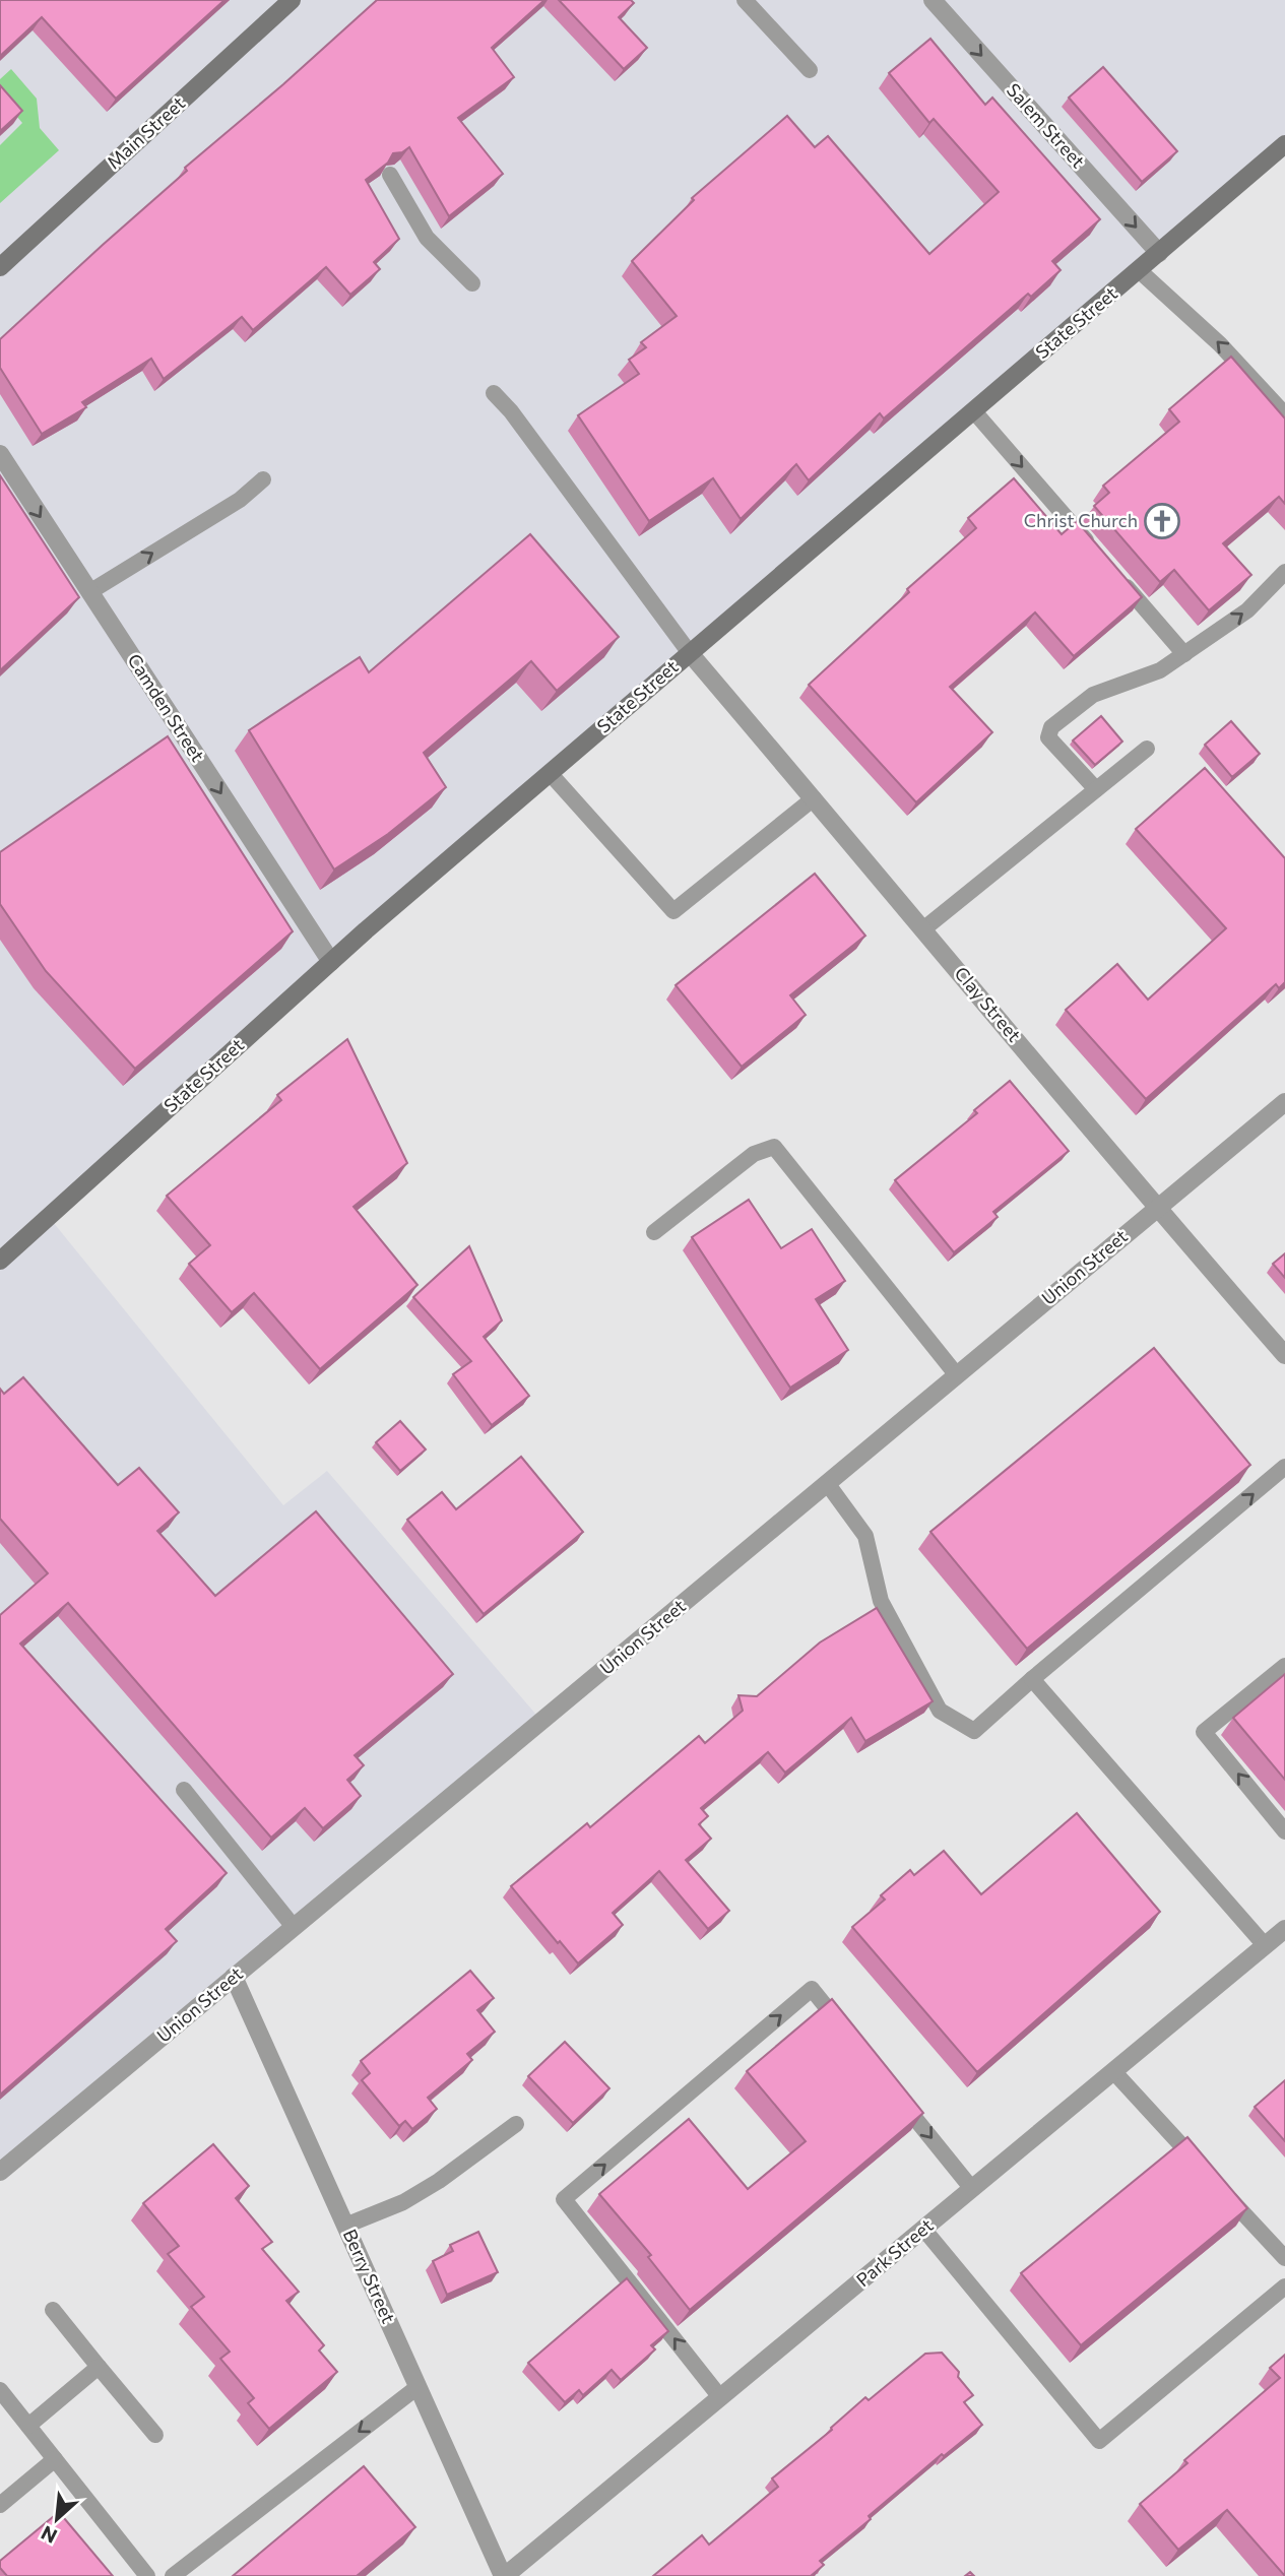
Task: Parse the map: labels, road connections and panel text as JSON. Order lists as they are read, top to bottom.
{
  "streets": {
    "street": [
      "Salem Street",
      "Main Street",
      "State Street",
      "Camden Street",
      "Clay Street",
      "Union Street",
      "Park Street",
      "Berry Street"
    ]
  },
  "crossings": [
    ["Salem Street", "State Street"],
    ["State Street", "Camden Street"],
    ["State Street", "Clay Street"],
    ["Clay Street", "Union Street"],
    ["Union Street", "Berry Street"],
    ["Park Street", "Berry Street"]
  ],
  "one_way": ["Salem Street", "Camden Street"],
  "places": {
    "church": ["Christ Church"]
  },
  "north": "bottom left"
}
